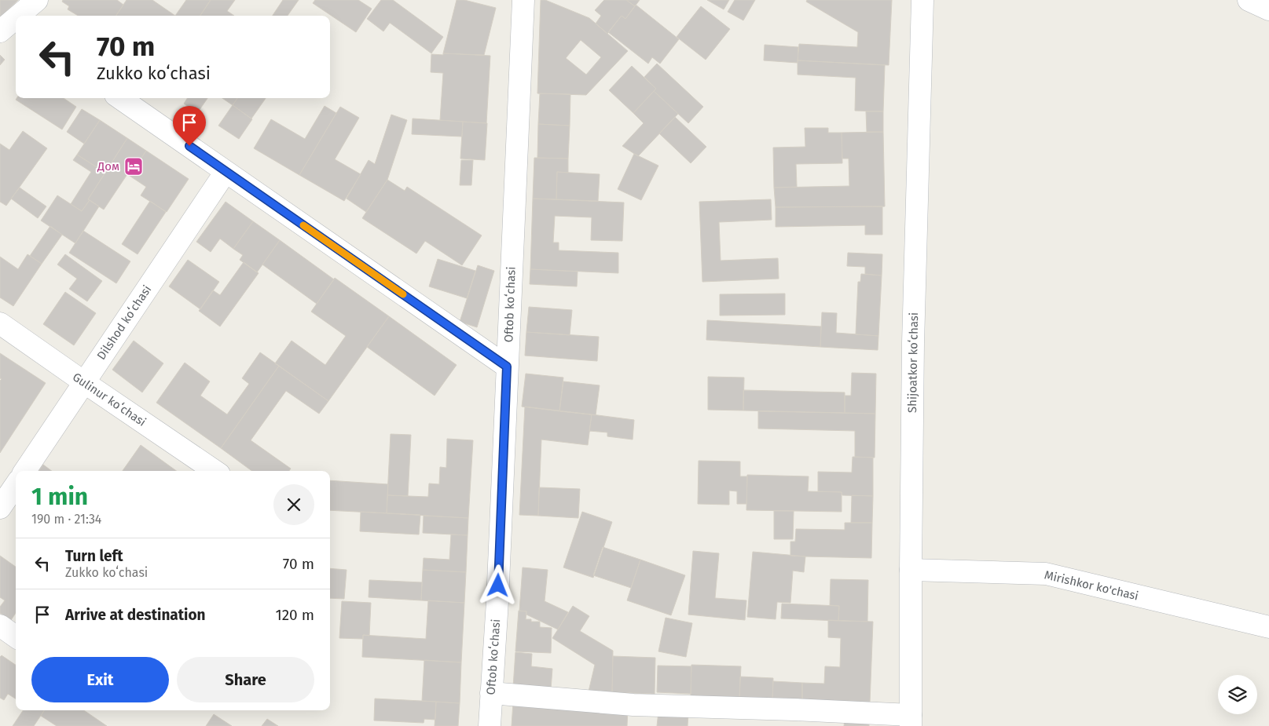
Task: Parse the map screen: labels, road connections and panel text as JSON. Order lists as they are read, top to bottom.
{
  "streets": {
    "street": [
      "Oftob koʻchasi",
      "Dilshod koʻchasi",
      "Shijoatkor koʻchasi",
      "Gulinur koʻchasi",
      "Mirishkor ko'chasi"
    ]
  },
  "crossings": [
    ["Dilshod koʻchasi", "Gulinur koʻchasi"],
    ["Shijoatkor koʻchasi", "Mirishkor ko'chasi"]
  ],
  "places": {
    "hotel": ["Дом"]
  },
  "page": {
    "turn": ["70 m", "Zukko koʻchasi"],
    "heading": ["1 min", "190 m · 21:34"],
    "list": [
      {
        "name": "Turn left",
        "note": "Zukko koʻchasi",
        "value": "70 m"
      },
      {
        "name": "Arrive at destination",
        "value": "120 m"
      }
    ],
    "buttons": ["Exit", "Share"]
  }
}
